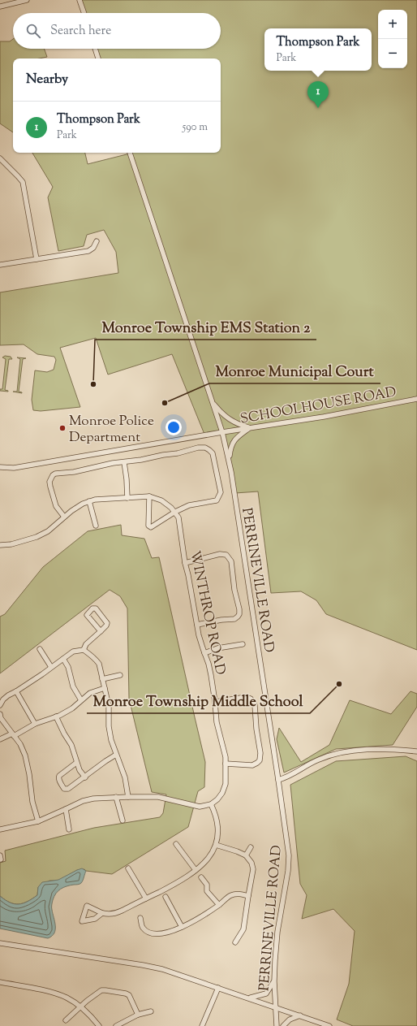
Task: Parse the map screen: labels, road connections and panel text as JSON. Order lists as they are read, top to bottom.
{
  "streets": {
    "street": ["SCHOOLHOUSE ROAD", "PERRINEVILLE ROAD", "WINTHROP ROAD"]
  },
  "crossings": [
    ["SCHOOLHOUSE ROAD", "PERRINEVILLE ROAD"]
  ],
  "places": [
    "Monroe Township EMS Station 2",
    "Monroe Municipal Court",
    "Monroe Police Department",
    "Monroe Township Middle School"
  ],
  "page": {
    "map_buttons": ["+", "−"],
    "search": "Search here",
    "popup": ["Thompson Park", "Park"],
    "heading": "Nearby",
    "pins": "1",
    "list": [
      {
        "mark": "1",
        "name": "Thompson Park",
        "note": "Park",
        "value": "590 m"
      }
    ]
  }
}
